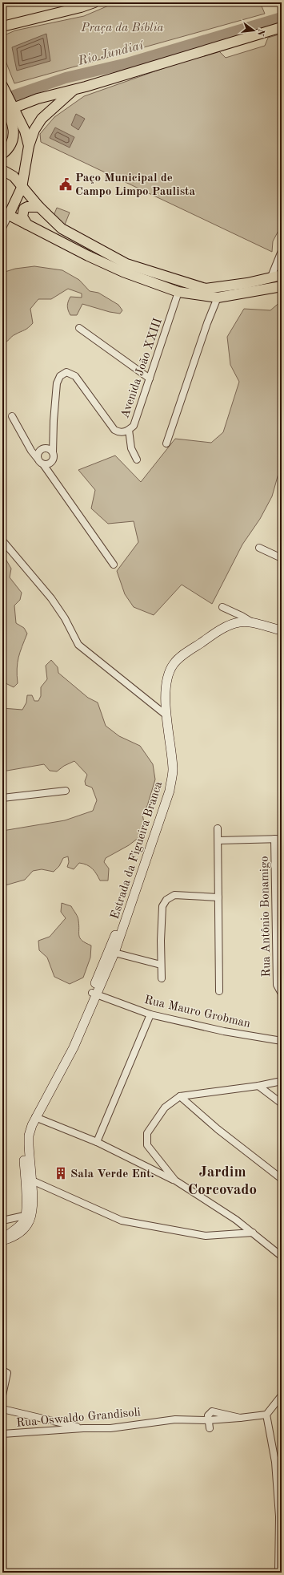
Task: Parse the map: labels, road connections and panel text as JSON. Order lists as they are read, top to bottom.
{
  "streets": {
    "main road": ["Estrada da Figueira Branca"],
    "street": [
      "Avenida João XXIII",
      "Rua Antônio Bonamigo",
      "Rua Mauro Grobman",
      "Rua Oswaldo Grandisoli"
    ]
  },
  "crossings": [
    ["Estrada da Figueira Branca", "Rua Mauro Grobman"]
  ],
  "districts": ["Jardim Corcovado"],
  "water": ["Rio Jundiaí"],
  "parks": ["Praça da Bíblia"],
  "places": {
    "public building": ["Paço Municipal de Campo Limpo Paulista"],
    "building": ["Sala Verde Ent."]
  },
  "north": "right"
}
